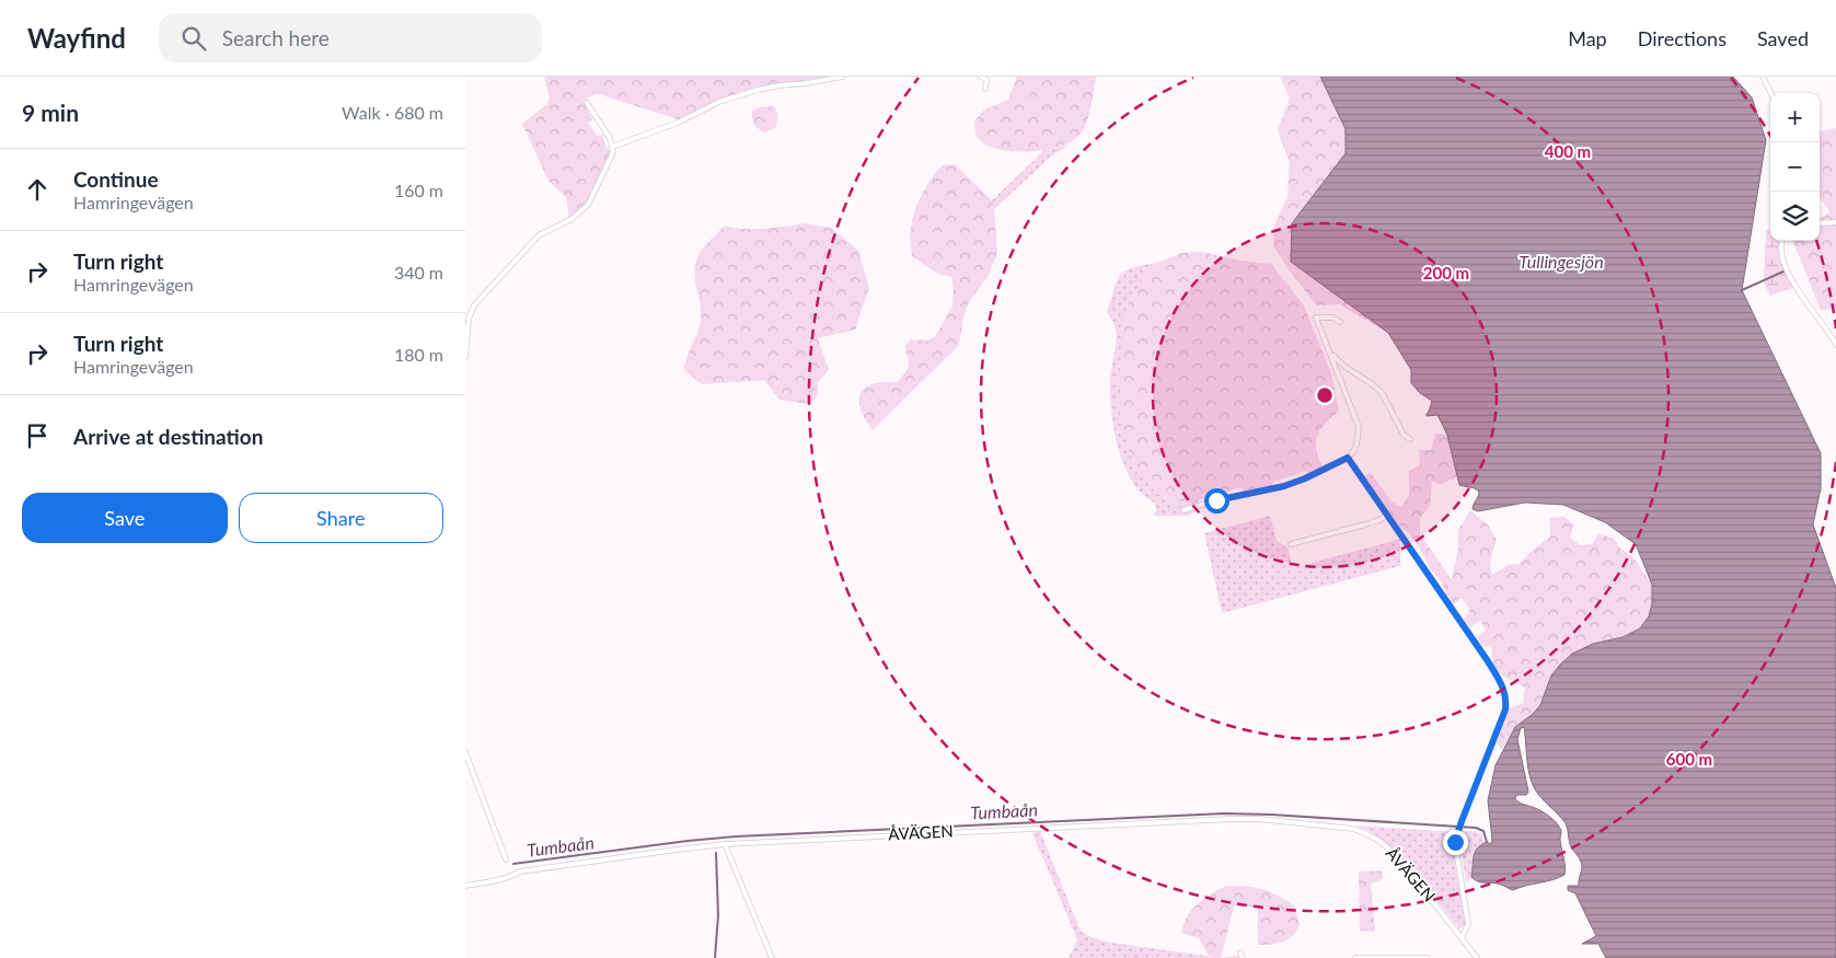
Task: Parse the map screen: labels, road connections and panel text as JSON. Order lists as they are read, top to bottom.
{
  "streets": {
    "street": ["ÅVÄGEN"]
  },
  "water": ["Tullingesjön", "Tumbaån"],
  "page": {
    "header": "Wayfind",
    "search": "Search here",
    "nav": ["Map", "Directions", "Saved"],
    "heading": ["9 min", "Walk · 680 m"],
    "map_buttons": ["+", "−"],
    "list": [
      ["Continue", "Hamringevägen", "160 m"],
      ["Turn right", "Hamringevägen", "340 m"],
      ["Turn right", "Hamringevägen", "180 m"],
      "Arrive at destination"
    ],
    "buttons": ["Save", "Share"]
  },
  "rings": ["400 m", "200 m", "600 m"]
}
